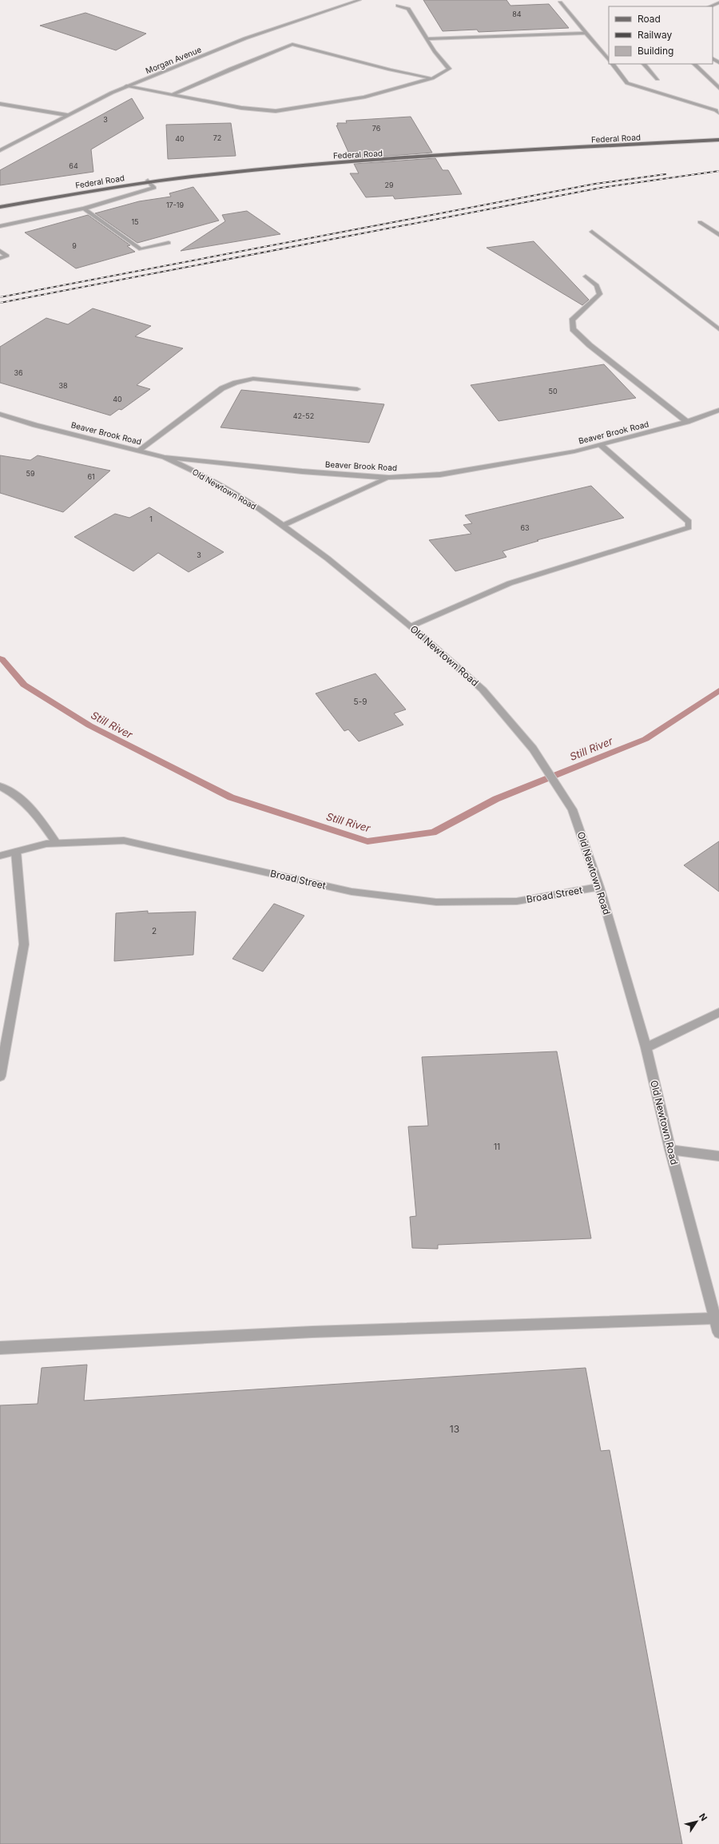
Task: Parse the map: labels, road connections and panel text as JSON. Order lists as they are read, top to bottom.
{
  "streets": {
    "main road": ["Federal Road"],
    "street": [
      "Morgan Avenue",
      "Beaver Brook Road",
      "Old Newtown Road",
      "Broad Street"
    ]
  },
  "crossings": [
    ["Beaver Brook Road", "Old Newtown Road"],
    ["Old Newtown Road", "Broad Street"]
  ],
  "water": ["Still River"],
  "house_numbers": [
    "84",
    "3",
    "76",
    "72",
    "40",
    "64",
    "29",
    "17-19",
    "15",
    "9",
    "36",
    "38",
    "50",
    "40",
    "42-52",
    "59",
    "61",
    "1",
    "63",
    "3",
    "5-9",
    "2",
    "11",
    "13"
  ],
  "legend": ["Road", "Railway", "Building"],
  "north": "top right"
}
